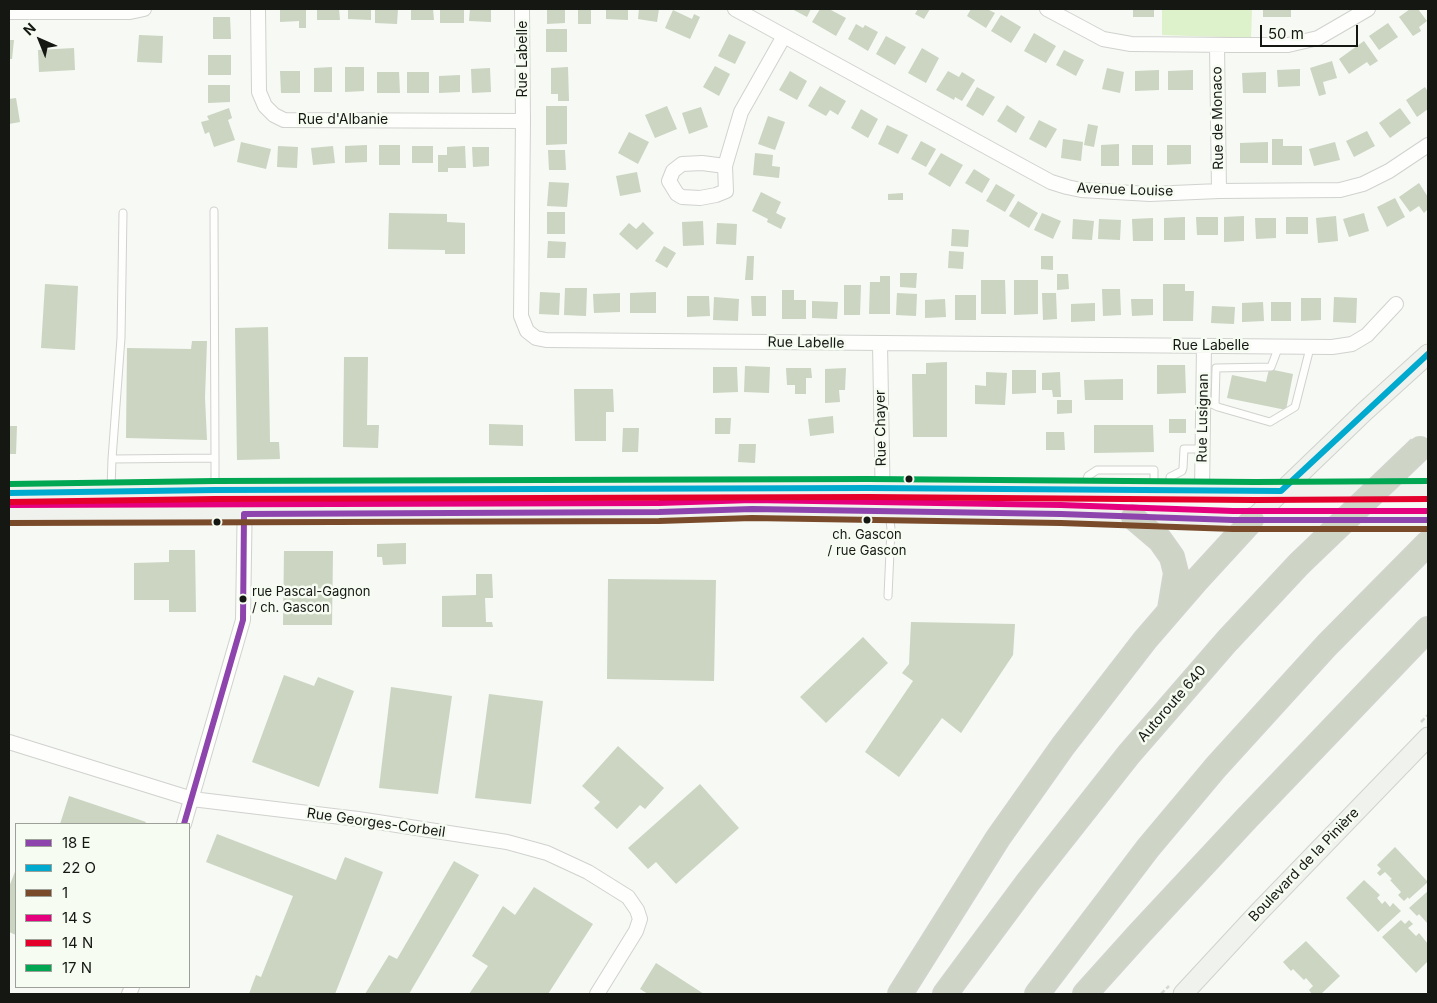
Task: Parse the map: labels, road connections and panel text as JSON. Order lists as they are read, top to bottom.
{
  "streets": {
    "highway": ["Autoroute 640"],
    "main road": ["Boulevard de la Pinière"],
    "street": [
      "Rue Labelle",
      "Rue de Monaco",
      "Rue d'Albanie",
      "Avenue Louise",
      "Rue Lusignan",
      "Rue Chayer",
      "Rue Georges-Corbeil"
    ]
  },
  "crossings": [
    ["Rue Labelle", "Rue d'Albanie"],
    ["Rue Labelle", "Rue Lusignan"],
    ["Rue Labelle", "Rue Chayer"],
    ["Rue de Monaco", "Avenue Louise"]
  ],
  "places": ["ch. Gascon / rue Gascon", "rue Pascal-Gagnon / ch. Gascon"],
  "lines": ["transit line 1"],
  "legend": [
    "18 E",
    "22 O",
    "1",
    "14 S",
    "14 N",
    "17 N"
  ],
  "scale_bar": "50 m",
  "north": "top left"
}
